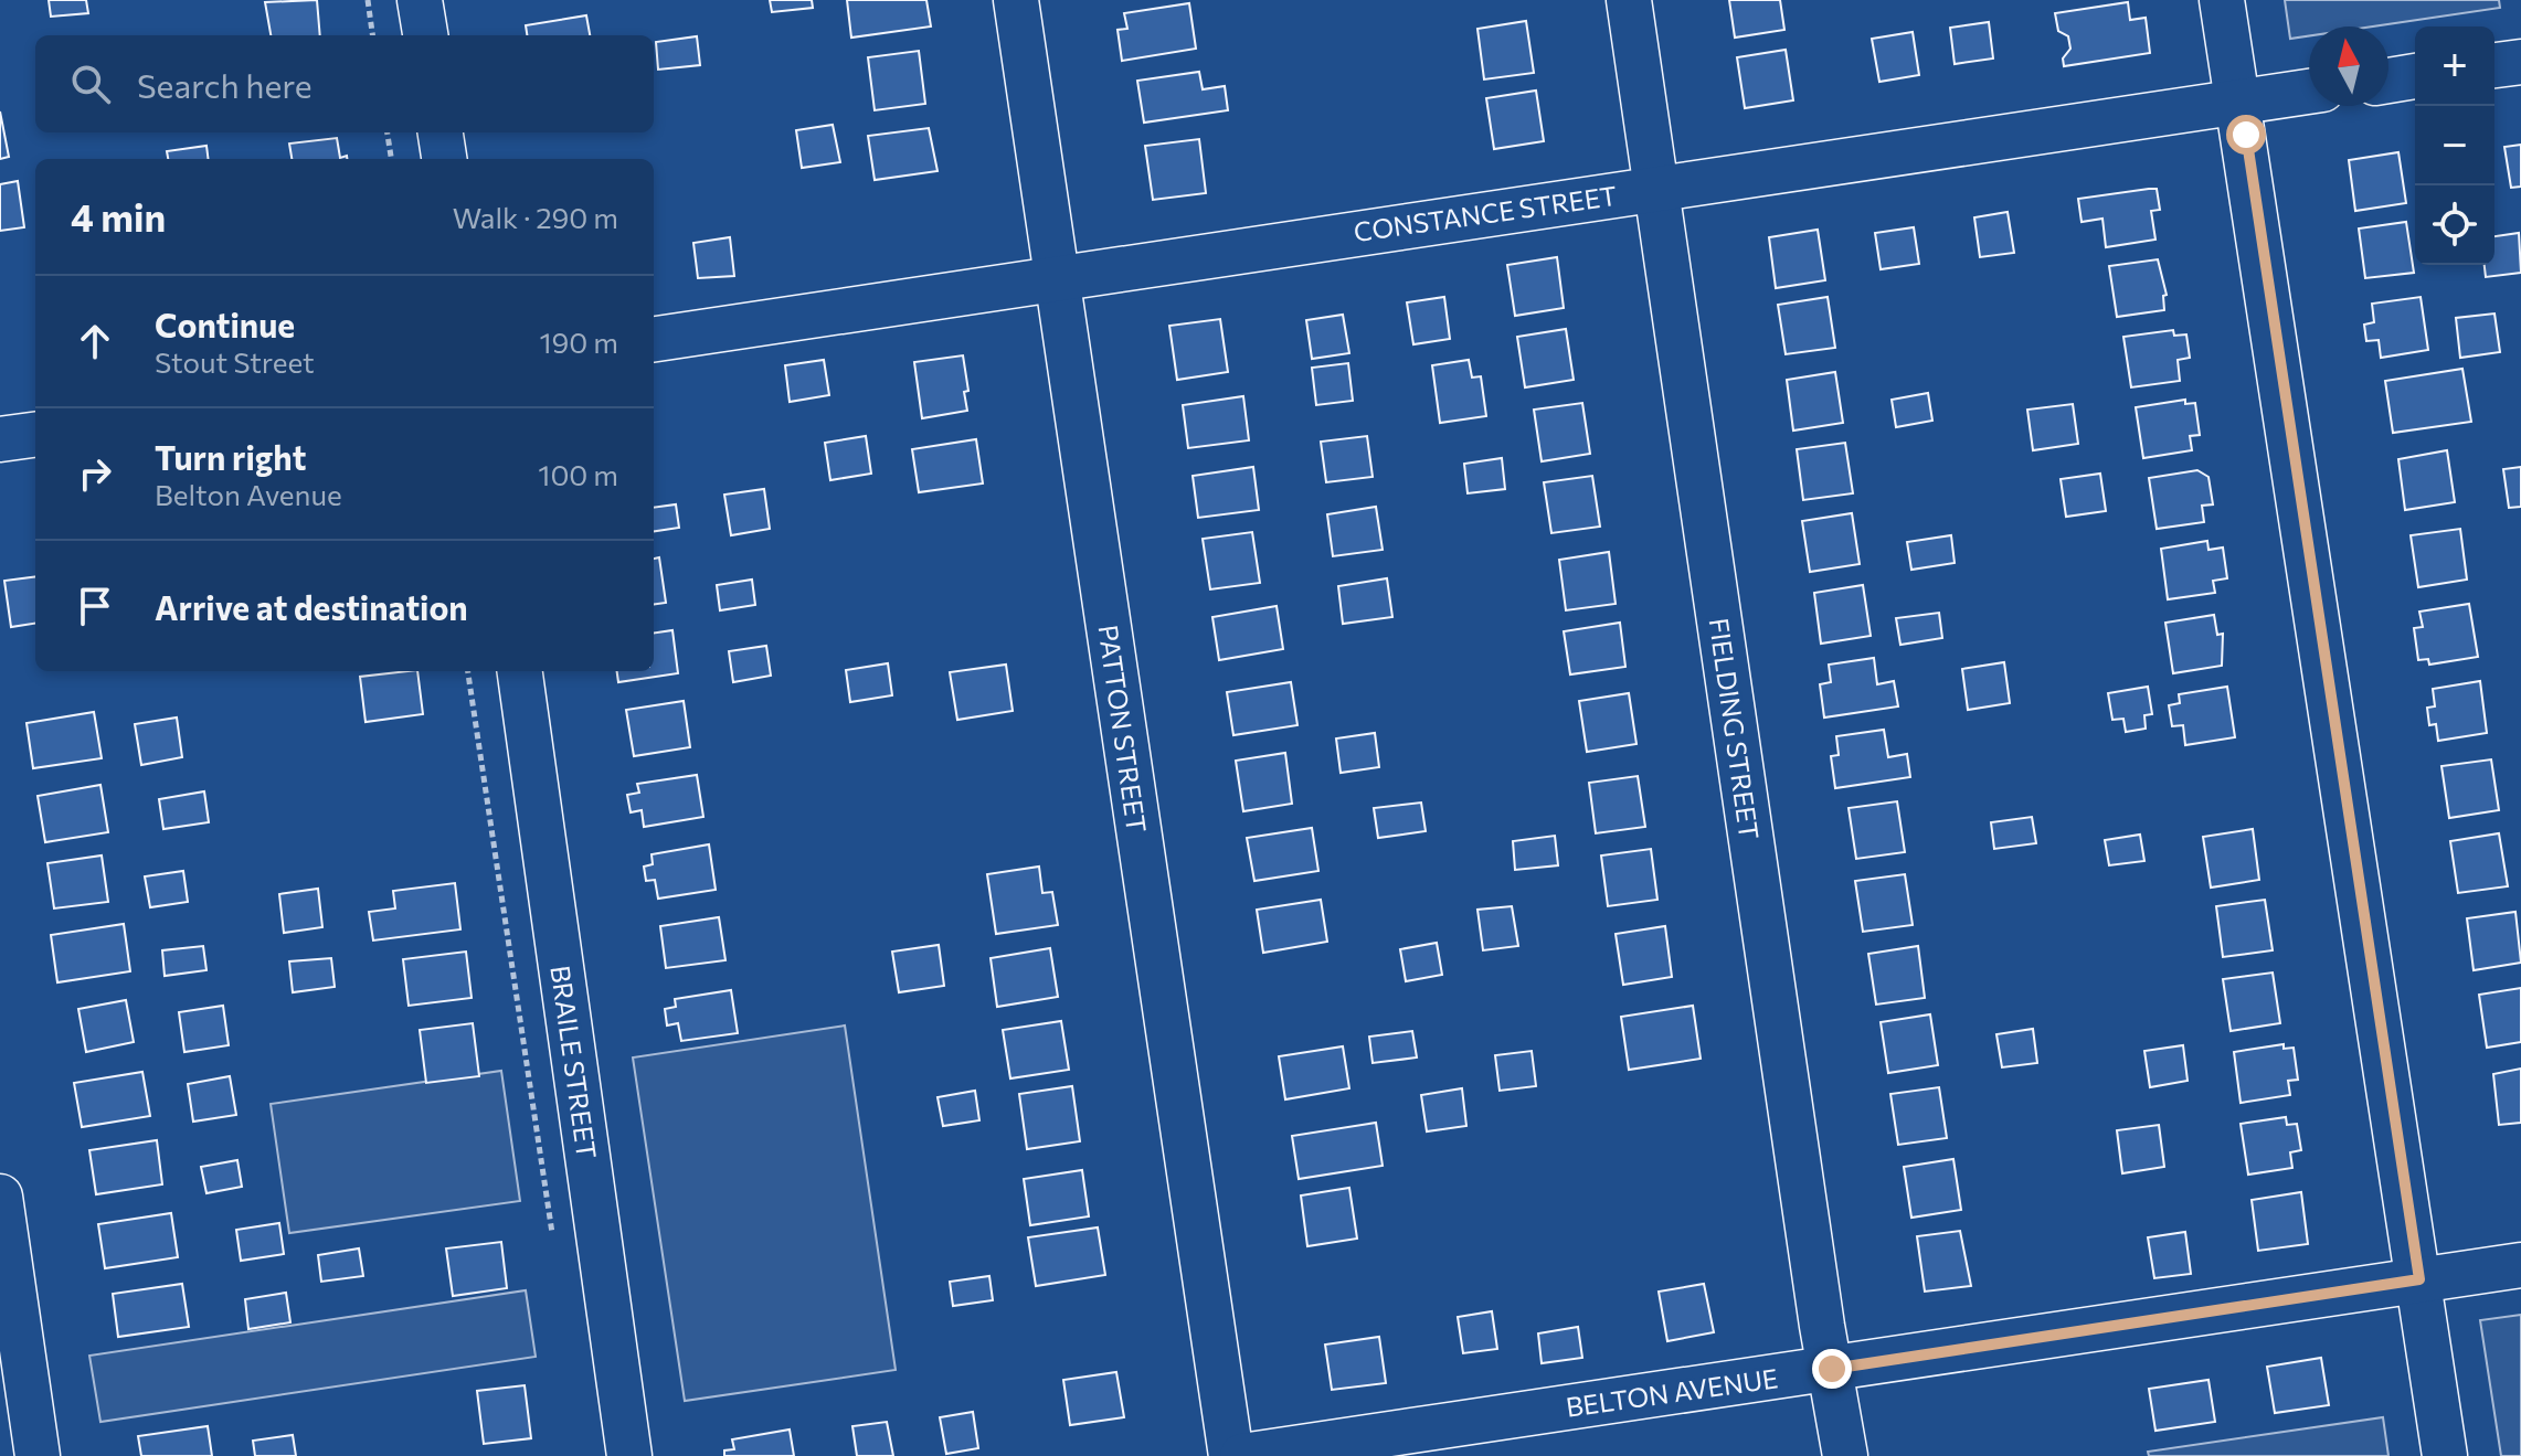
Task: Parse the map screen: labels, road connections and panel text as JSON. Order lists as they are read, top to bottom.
{
  "streets": {
    "street": [
      "CONSTANCE STREET",
      "PATTON STREET",
      "FIELDING STREET",
      "BRAILE STREET",
      "BELTON AVENUE"
    ]
  },
  "crossings": [
    ["CONSTANCE STREET", "PATTON STREET"],
    ["CONSTANCE STREET", "FIELDING STREET"],
    ["FIELDING STREET", "BELTON AVENUE"]
  ],
  "north": "top",
  "page": {
    "map_buttons": ["+", "−"],
    "search": "Search here",
    "heading": ["4 min", "Walk · 290 m"],
    "list": [
      ["Continue", "Stout Street", "190 m"],
      ["Turn right", "Belton Avenue", "100 m"],
      "Arrive at destination"
    ]
  }
}
